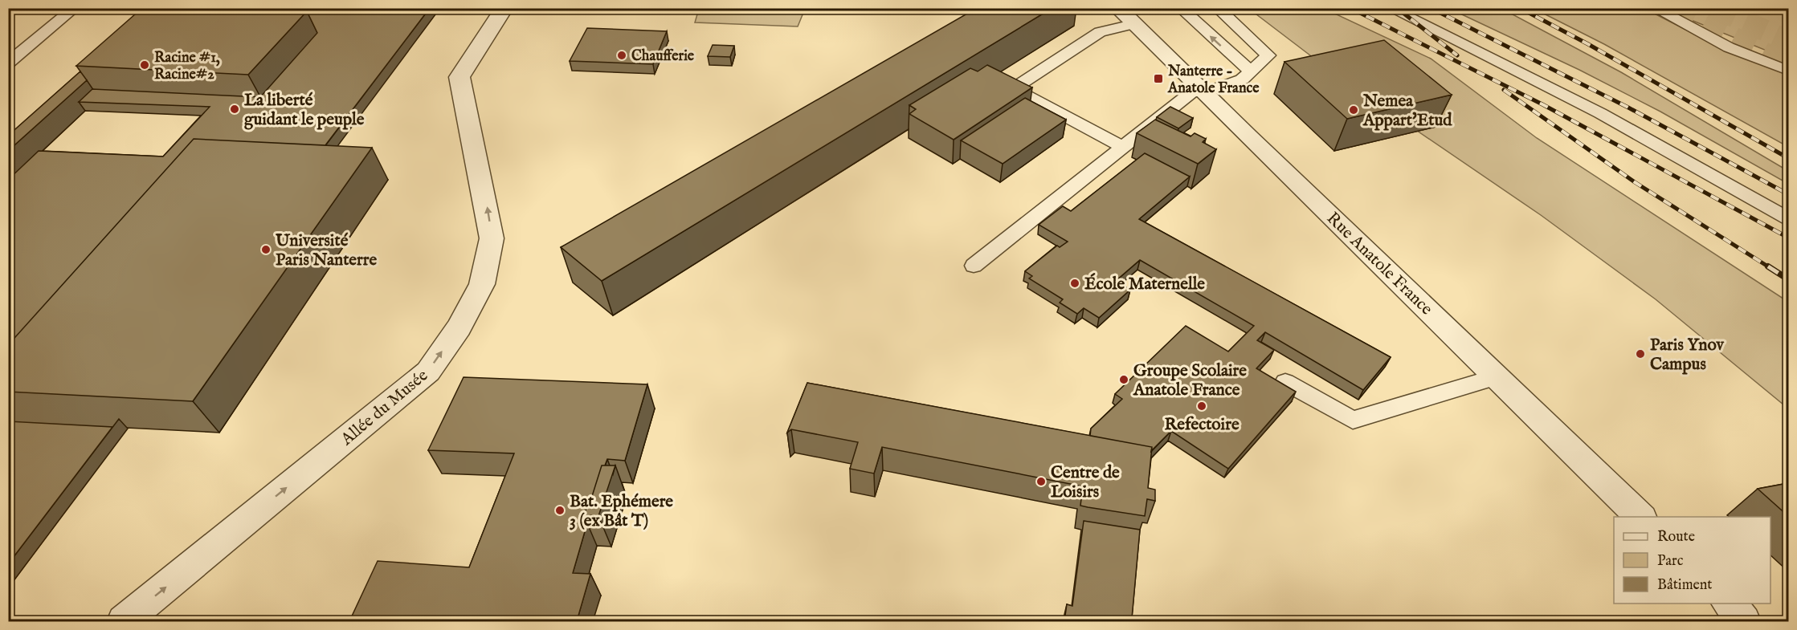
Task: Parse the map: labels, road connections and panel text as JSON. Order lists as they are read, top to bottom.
{
  "streets": {
    "street": ["Rue Anatole France", "Allée du Musée"]
  },
  "one_way": ["Allée du Musée"],
  "places": {
    "other": [
      "Chaufferie",
      "Racine #1, Racine#2",
      "La liberté guidant le peuple",
      "Nemea Appart'Etud",
      "Université Paris Nanterre",
      "École Maternelle",
      "Paris Ynov Campus",
      "Groupe Scolaire Anatole France",
      "Refectoire",
      "Centre de Loisirs",
      "Bat. Ephémere 3 (ex Bât T)"
    ],
    "transit": ["Nanterre - Anatole France"]
  },
  "legend": ["Route", "Parc", "Bâtiment"]
}
